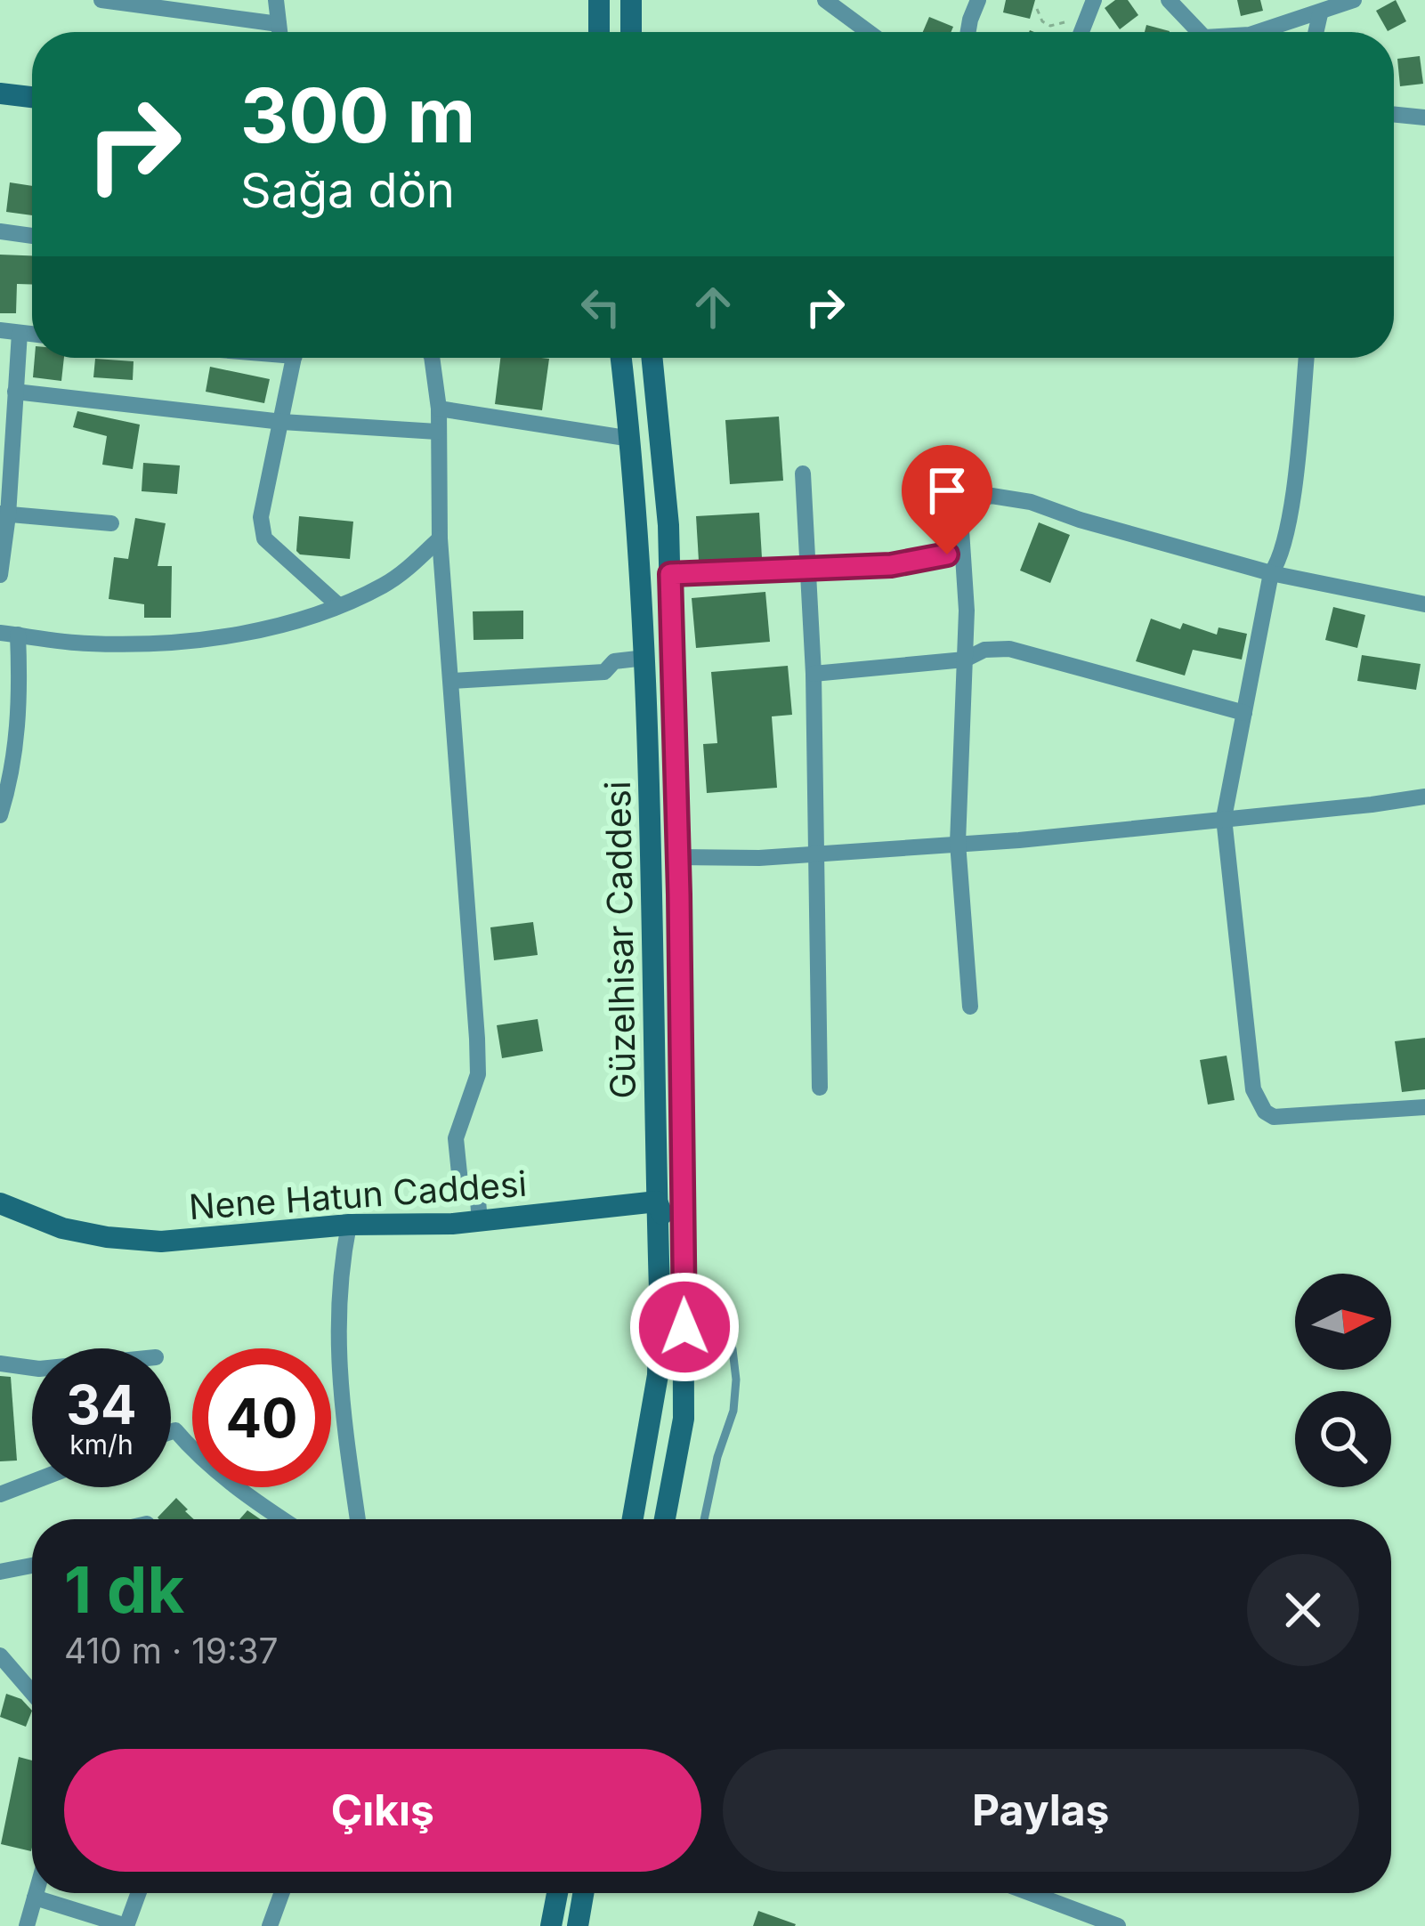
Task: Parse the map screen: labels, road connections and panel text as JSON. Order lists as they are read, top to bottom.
{
  "streets": {
    "street": ["Güzelhisar Caddesi", "Nene Hatun Caddesi"]
  },
  "crossings": [
    ["Güzelhisar Caddesi", "Nene Hatun Caddesi"]
  ],
  "north": "right",
  "page": {
    "turn": ["300 m", "Sağa dön"],
    "speed": "34 km/h",
    "limit": "40",
    "heading": ["1 dk", "410 m · 19:37"],
    "buttons": ["Çıkış", "Paylaş"]
  }
}
